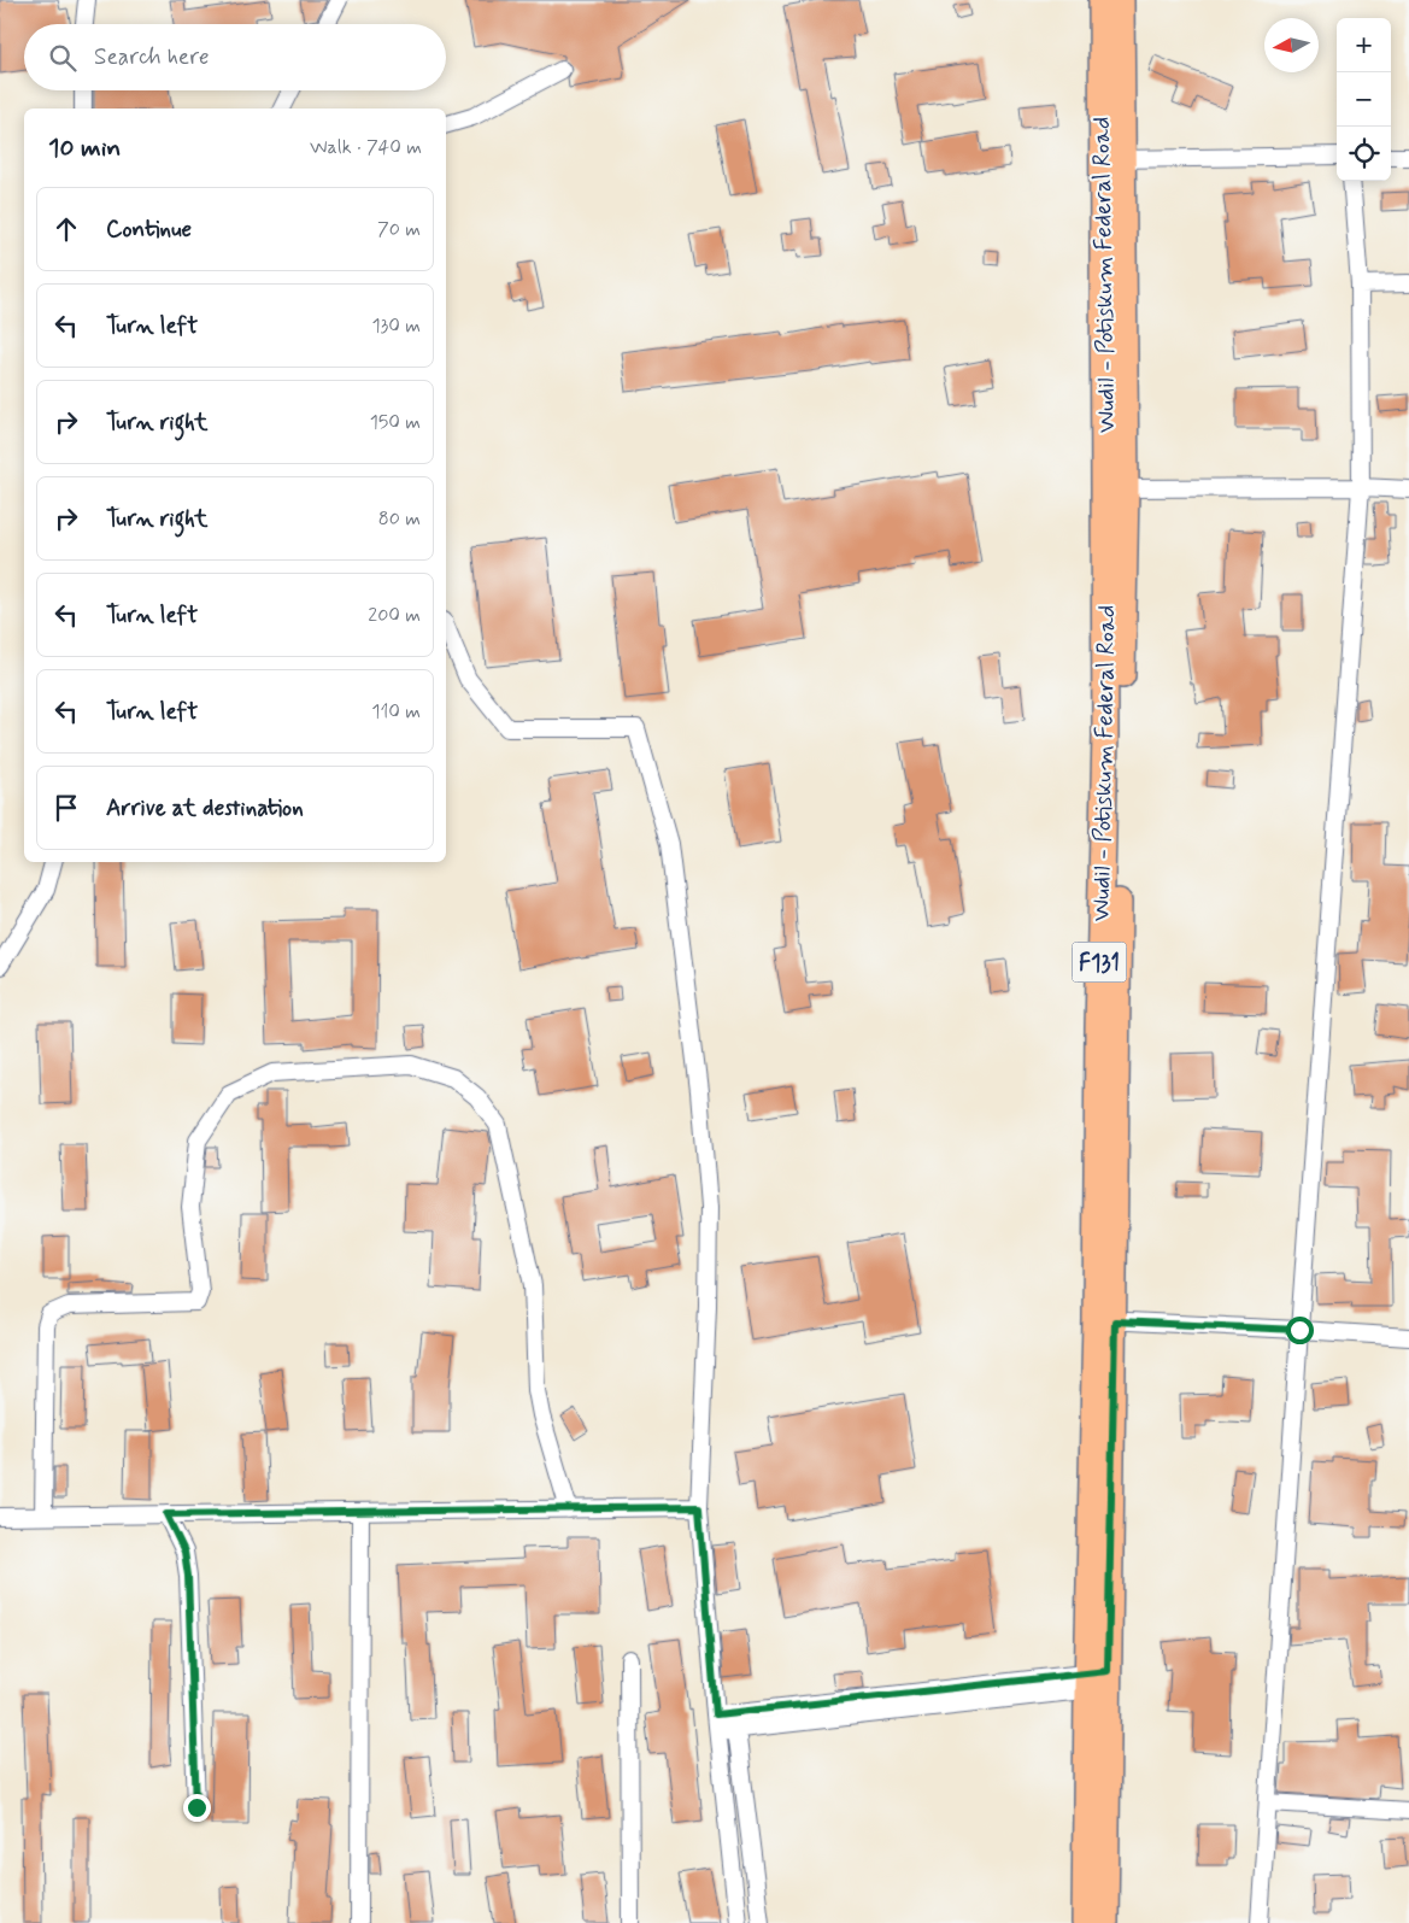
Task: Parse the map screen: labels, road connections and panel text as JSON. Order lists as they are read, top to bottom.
{
  "streets": {
    "main road": ["Wudil - Potiskum Federal Road", "F131"]
  },
  "north": "left",
  "page": {
    "map_buttons": ["+", "−"],
    "search": "Search here",
    "heading": ["10 min", "Walk · 740 m"],
    "list": [
      ["Continue", "70 m"],
      ["Turn left", "130 m"],
      ["Turn right", "150 m"],
      ["Turn right", "80 m"],
      ["Turn left", "200 m"],
      ["Turn left", "110 m"],
      "Arrive at destination"
    ]
  }
}
